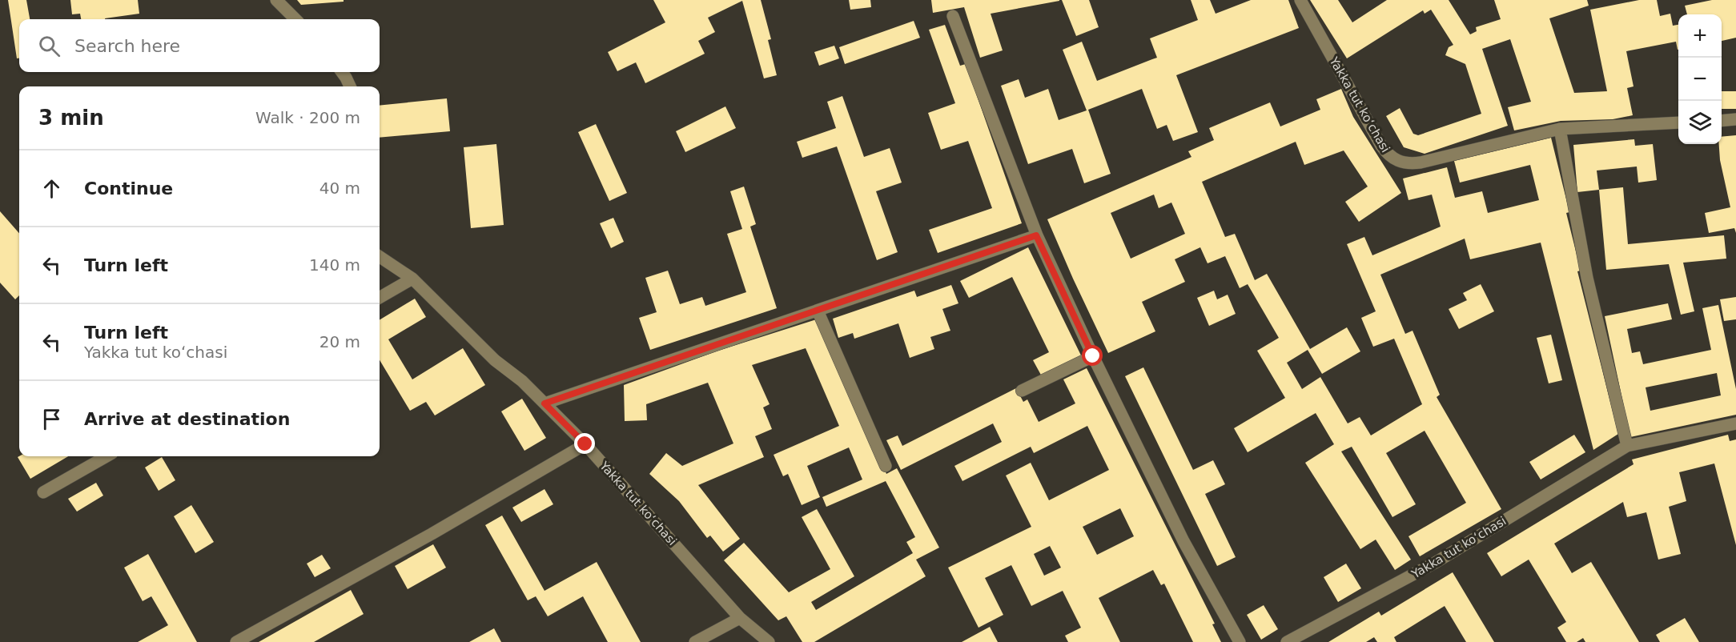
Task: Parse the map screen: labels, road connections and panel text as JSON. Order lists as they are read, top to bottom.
{
  "streets": {
    "street": ["Yakka tut koʻchasi"]
  },
  "page": {
    "map_buttons": ["+", "−"],
    "search": "Search here",
    "heading": ["3 min", "Walk · 200 m"],
    "list": [
      ["Continue", "40 m"],
      ["Turn left", "140 m"],
      ["Turn left", "Yakka tut koʻchasi", "20 m"],
      "Arrive at destination"
    ]
  }
}
